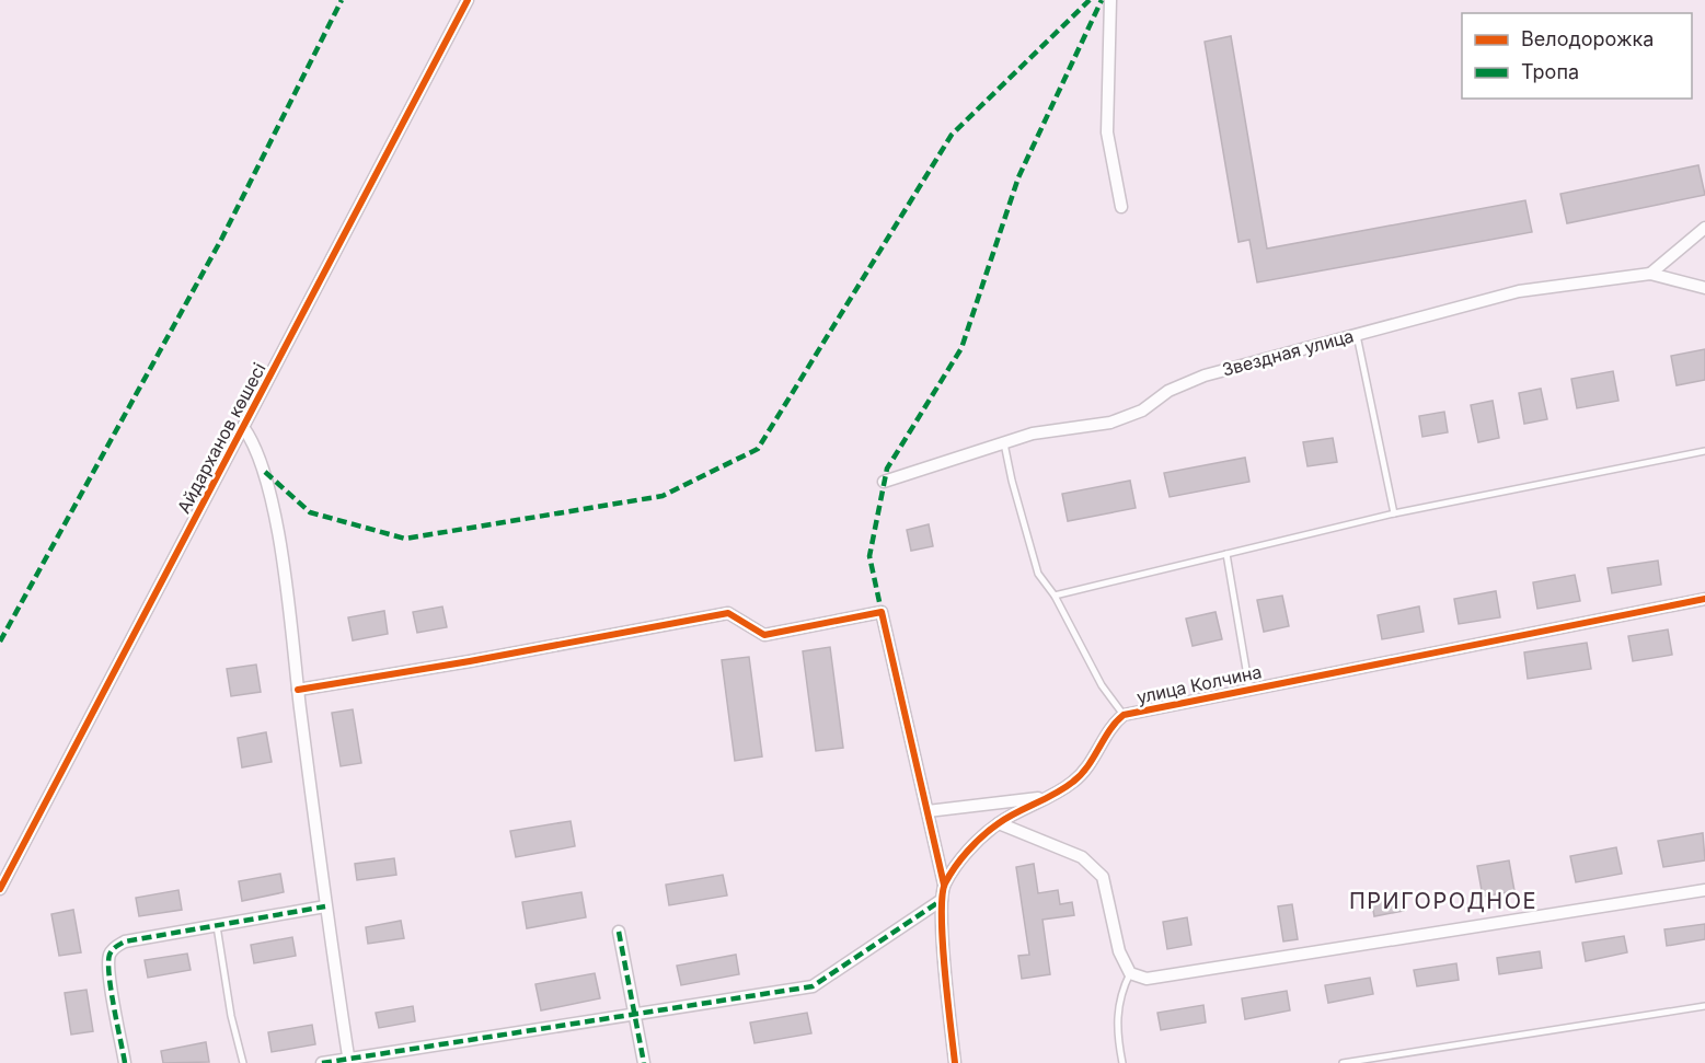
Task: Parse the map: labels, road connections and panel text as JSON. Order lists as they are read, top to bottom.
{
  "streets": {
    "street": ["Звездная улица", "Айдарханов көшесі", "улица Колчина"]
  },
  "districts": ["ПРИГОРОДНОЕ"],
  "legend": ["Велодорожка", "Тропа"]
}
